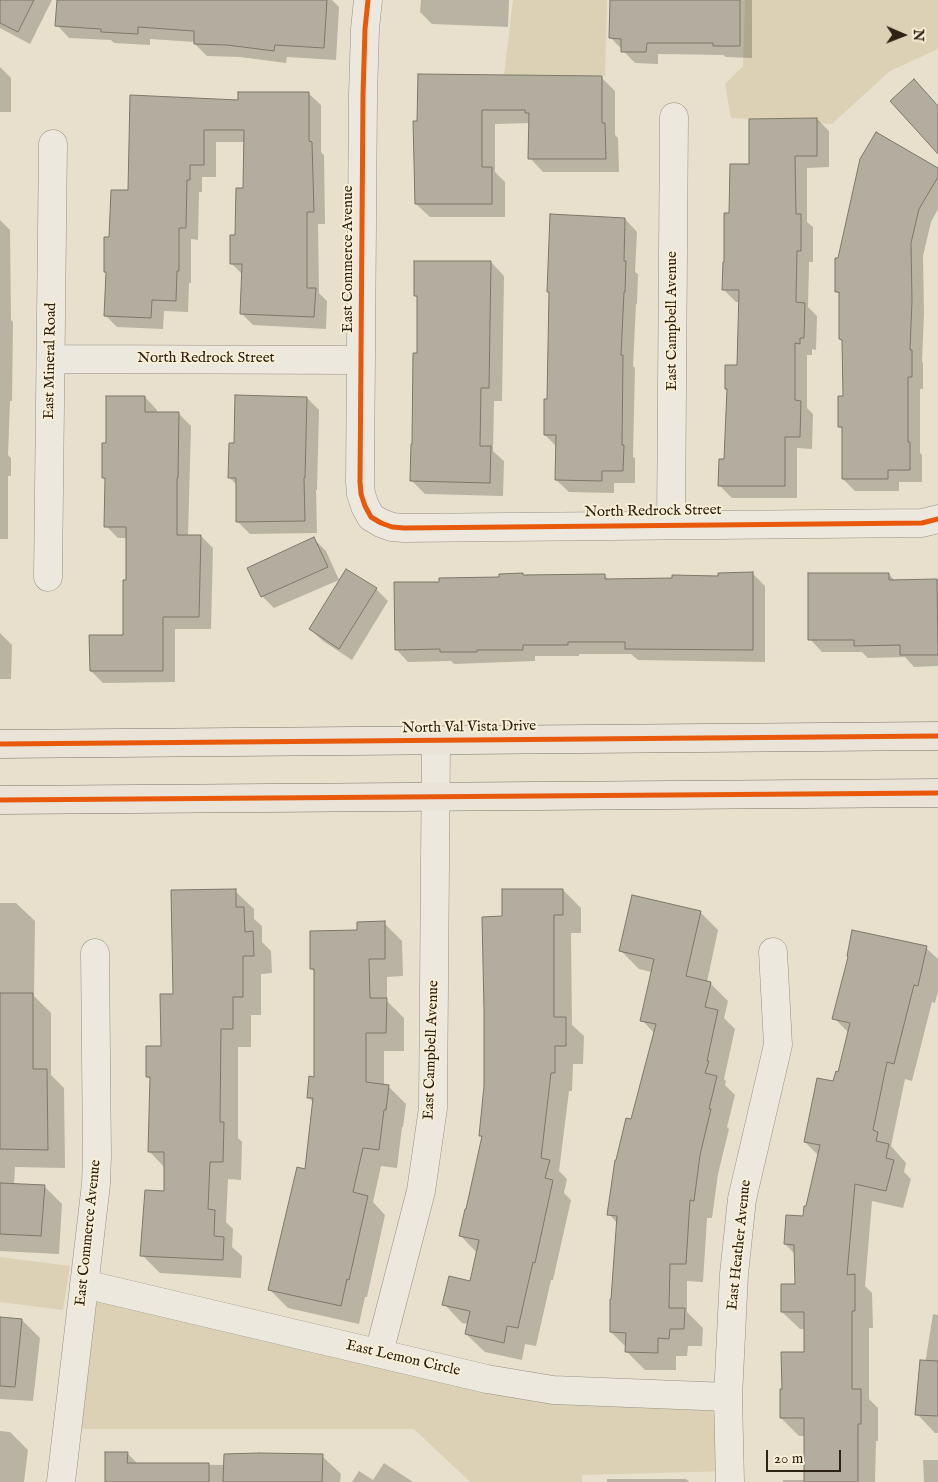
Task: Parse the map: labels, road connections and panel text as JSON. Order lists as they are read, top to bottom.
{
  "streets": {
    "main road": ["North Val Vista Drive"],
    "street": [
      "East Commerce Avenue",
      "East Campbell Avenue",
      "North Redrock Street",
      "East Mineral Road",
      "East Heather Avenue",
      "East Lemon Circle"
    ]
  },
  "crossings": [
    ["East Commerce Avenue", "North Redrock Street"],
    ["East Commerce Avenue", "East Lemon Circle"],
    ["East Campbell Avenue", "North Redrock Street"],
    ["East Campbell Avenue", "North Val Vista Drive"],
    ["East Campbell Avenue", "East Lemon Circle"],
    ["North Redrock Street", "East Mineral Road"],
    ["East Heather Avenue", "East Lemon Circle"]
  ],
  "scale_bar": "20 m",
  "north": "right"
}
